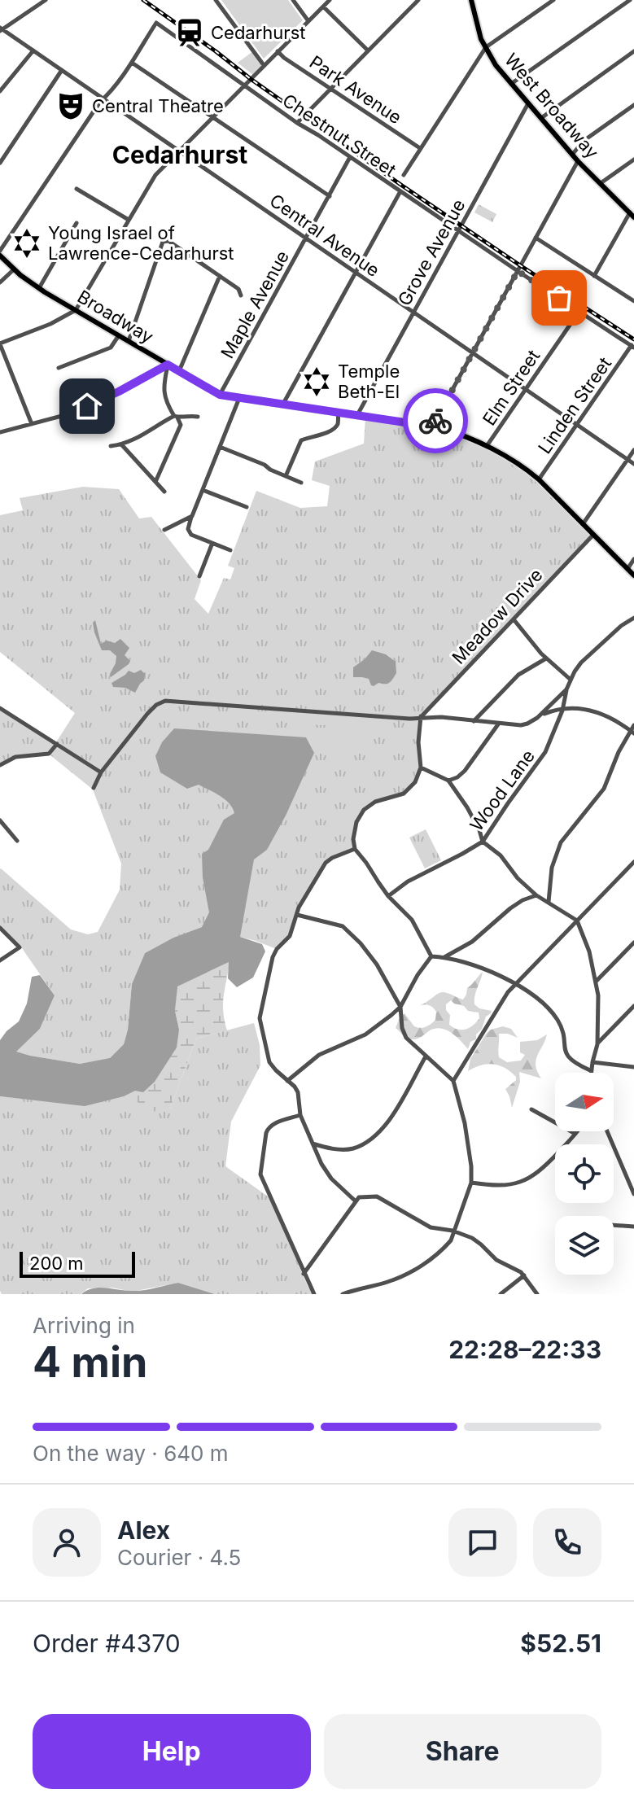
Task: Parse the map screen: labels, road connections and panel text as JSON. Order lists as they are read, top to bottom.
{
  "streets": {
    "main road": ["West Broadway", "Broadway"],
    "street": [
      "Park Avenue",
      "Chestnut Street",
      "Central Avenue",
      "Grove Avenue",
      "Maple Avenue",
      "Elm Street",
      "Linden Street",
      "Meadow Drive",
      "Wood Lane"
    ]
  },
  "crossings": [
    ["West Broadway", "Grove Avenue"],
    ["Chestnut Street", "Grove Avenue"],
    ["Chestnut Street", "Maple Avenue"],
    ["Chestnut Street", "Elm Street"],
    ["Chestnut Street", "Linden Street"],
    ["Central Avenue", "Grove Avenue"],
    ["Central Avenue", "Maple Avenue"],
    ["Central Avenue", "Elm Street"],
    ["Central Avenue", "Linden Street"],
    ["Grove Avenue", "Broadway"],
    ["Maple Avenue", "Broadway"],
    ["Broadway", "Elm Street"],
    ["Broadway", "Linden Street"],
    ["Broadway", "Meadow Drive"]
  ],
  "districts": ["Cedarhurst"],
  "places": {
    "station": ["Cedarhurst"],
    "theatre": ["Central Theatre"],
    "synagogue": ["Young Israel of Lawrence-Cedarhurst", "Temple Beth-El"]
  },
  "scale_bar": "200 m",
  "north": "right",
  "page": {
    "scale": "200 m",
    "heading": ["4 min", "Arriving in", "22:28–22:33"],
    "panel": [
      "Alex",
      "Courier · 4.5",
      "Order #4370",
      "$52.51"
    ],
    "bar": "On the way · 640 m",
    "buttons": ["Help", "Share"]
  }
}
